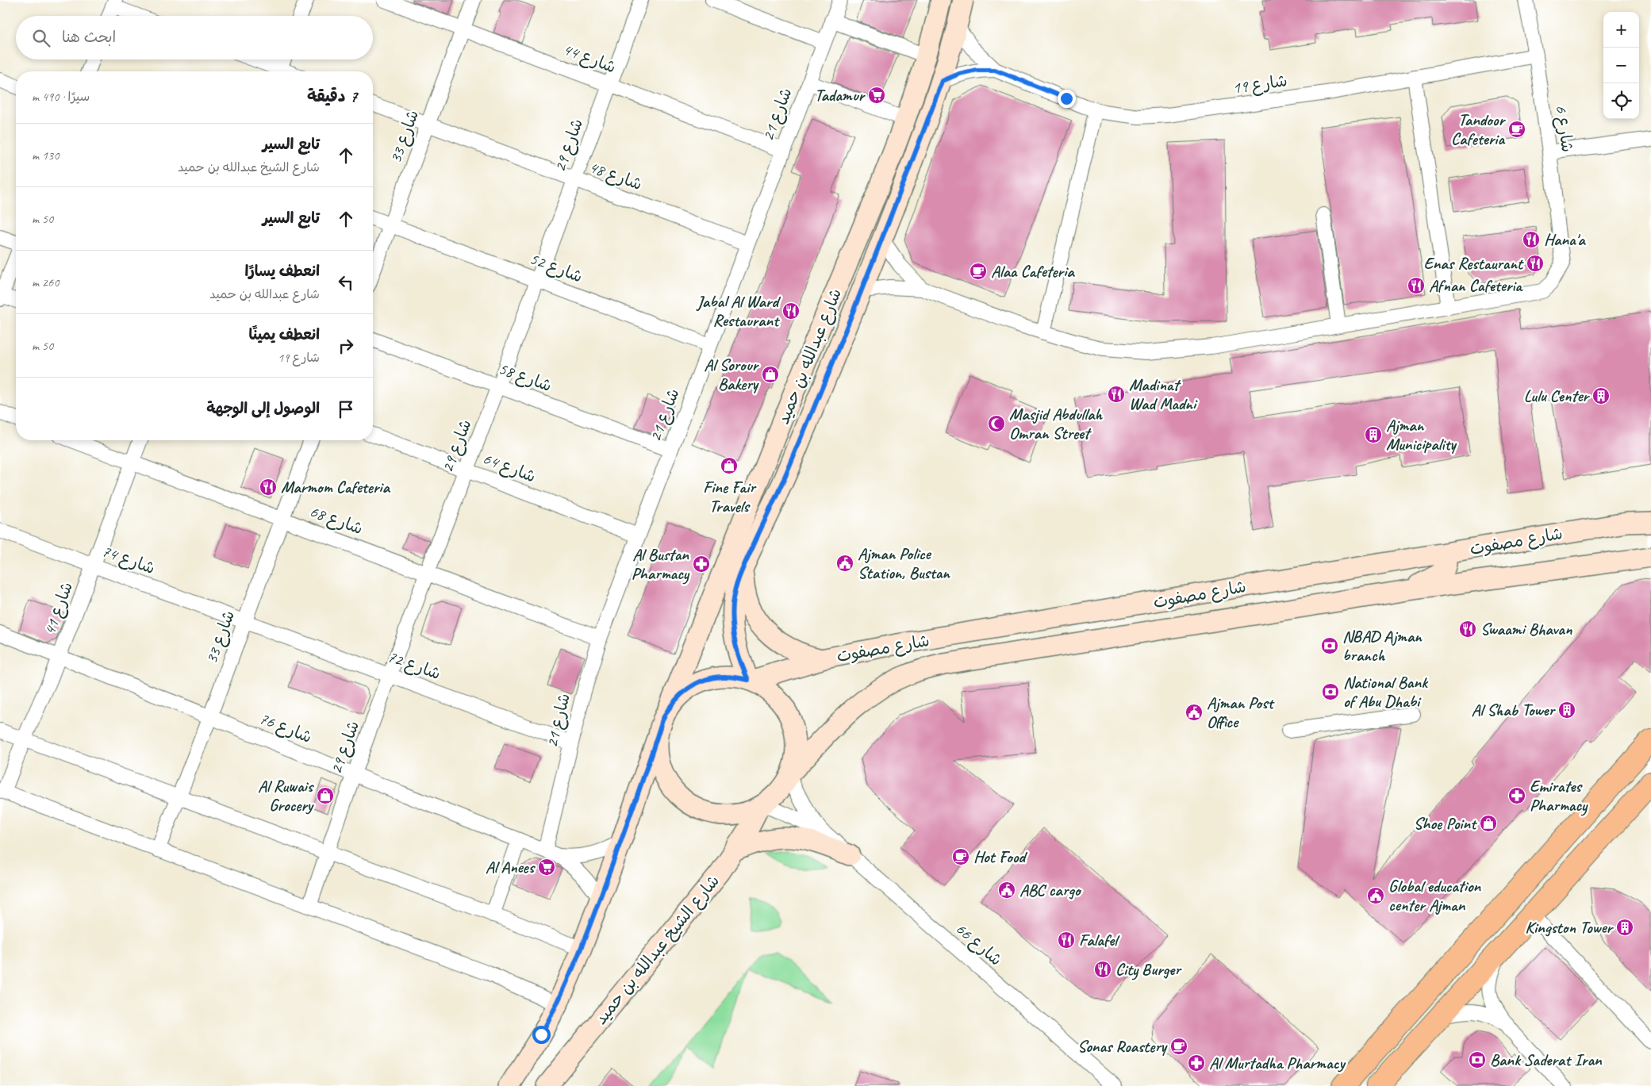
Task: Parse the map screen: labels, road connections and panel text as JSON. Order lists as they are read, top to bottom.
{
  "streets": {
    "street": [
      "شارع 44",
      "شارع 19",
      "شارع 21",
      "شارع 6",
      "شارع 33",
      "شارع 29",
      "شارع 48",
      "شارع 52",
      "شارع عبدالله بن حميد",
      "شارع 58",
      "شارع 64",
      "شارع 68",
      "شارع مصفوت",
      "شارع 74",
      "شارع 41",
      "شارع 72",
      "شارع 76",
      "شارع 66",
      "شارع الشيخ عبدالله بن حميد"
    ]
  },
  "crossings": [
    ["شارع 44", "شارع 21"],
    ["شارع 44", "شارع 33"],
    ["شارع 44", "شارع 29"],
    ["شارع 19", "شارع 6"],
    ["شارع 19", "شارع عبدالله بن حميد"],
    ["شارع 21", "شارع 48"],
    ["شارع 21", "شارع 52"],
    ["شارع 21", "شارع 58"],
    ["شارع 21", "شارع 64"],
    ["شارع 21", "شارع 68"],
    ["شارع 21", "شارع 72"],
    ["شارع 21", "شارع 76"],
    ["شارع 33", "شارع 48"],
    ["شارع 33", "شارع 52"],
    ["شارع 33", "شارع 68"],
    ["شارع 33", "شارع 74"],
    ["شارع 33", "شارع 72"],
    ["شارع 33", "شارع 76"],
    ["شارع 29", "شارع 48"],
    ["شارع 29", "شارع 52"],
    ["شارع 29", "شارع 58"],
    ["شارع 29", "شارع 64"],
    ["شارع 29", "شارع 68"],
    ["شارع 29", "شارع 72"],
    ["شارع 29", "شارع 76"],
    ["شارع عبدالله بن حميد", "شارع مصفوت"],
    ["شارع عبدالله بن حميد", "شارع 66"],
    ["شارع عبدالله بن حميد", "شارع الشيخ عبدالله بن حميد"],
    ["شارع 68", "شارع 41"],
    ["شارع مصفوت", "شارع 66"],
    ["شارع مصفوت", "شارع الشيخ عبدالله بن حميد"],
    ["شارع 74", "شارع 41"],
    ["شارع 74", "شارع 72"],
    ["شارع 41", "شارع 76"],
    ["شارع 66", "شارع الشيخ عبدالله بن حميد"]
  ],
  "places": {
    "supermarket": ["Tadamur", "Al Anees"],
    "cafe": [
      "Tandoor Cafeteria",
      "Alaa Cafeteria",
      "Hot Food",
      "Sonas Roastery"
    ],
    "restaurant": [
      "Hana'a",
      "Enas Restaurant",
      "Afnan Cafeteria",
      "Jabal Al Ward Restaurant",
      "Madinat Wad Madni",
      "Marmom Cafeteria",
      "Swaami Bhavan",
      "Falafel",
      "City Burger"
    ],
    "shop": [
      "Al Sorour Bakery",
      "Fine Fair Travels",
      "Al Ruwais Grocery",
      "Shoe Point"
    ],
    "building": [
      "Lulu Center",
      "Ajman Municipality",
      "Al Shab Tower",
      "Kingston Tower"
    ],
    "mosque": ["Masjid Abdullah Omran Street"],
    "public building": [
      "Ajman Police Station, Bustan",
      "Ajman Post Office",
      "ABC cargo",
      "Global education center Ajman"
    ],
    "pharmacy": ["Al Bustan Pharmacy", "Emirates Pharmacy", "Al Murtadha Pharmacy"],
    "bank": ["NBAD Ajman branch", "National Bank of Abu Dhabi", "Bank Saderat Iran"]
  },
  "page": {
    "map_buttons": ["+", "−"],
    "search": "ابحث هنا",
    "heading": ["7 دقيقة", "سيرًا · 490 m"],
    "list": [
      ["تابع السير", "شارع الشيخ عبدالله بن حميد", "130 m"],
      ["تابع السير", "50 m"],
      ["انعطف يسارًا", "شارع عبدالله بن حميد", "260 m"],
      ["انعطف يمينًا", "شارع 19", "50 m"],
      "الوصول إلى الوجهة"
    ]
  }
}
